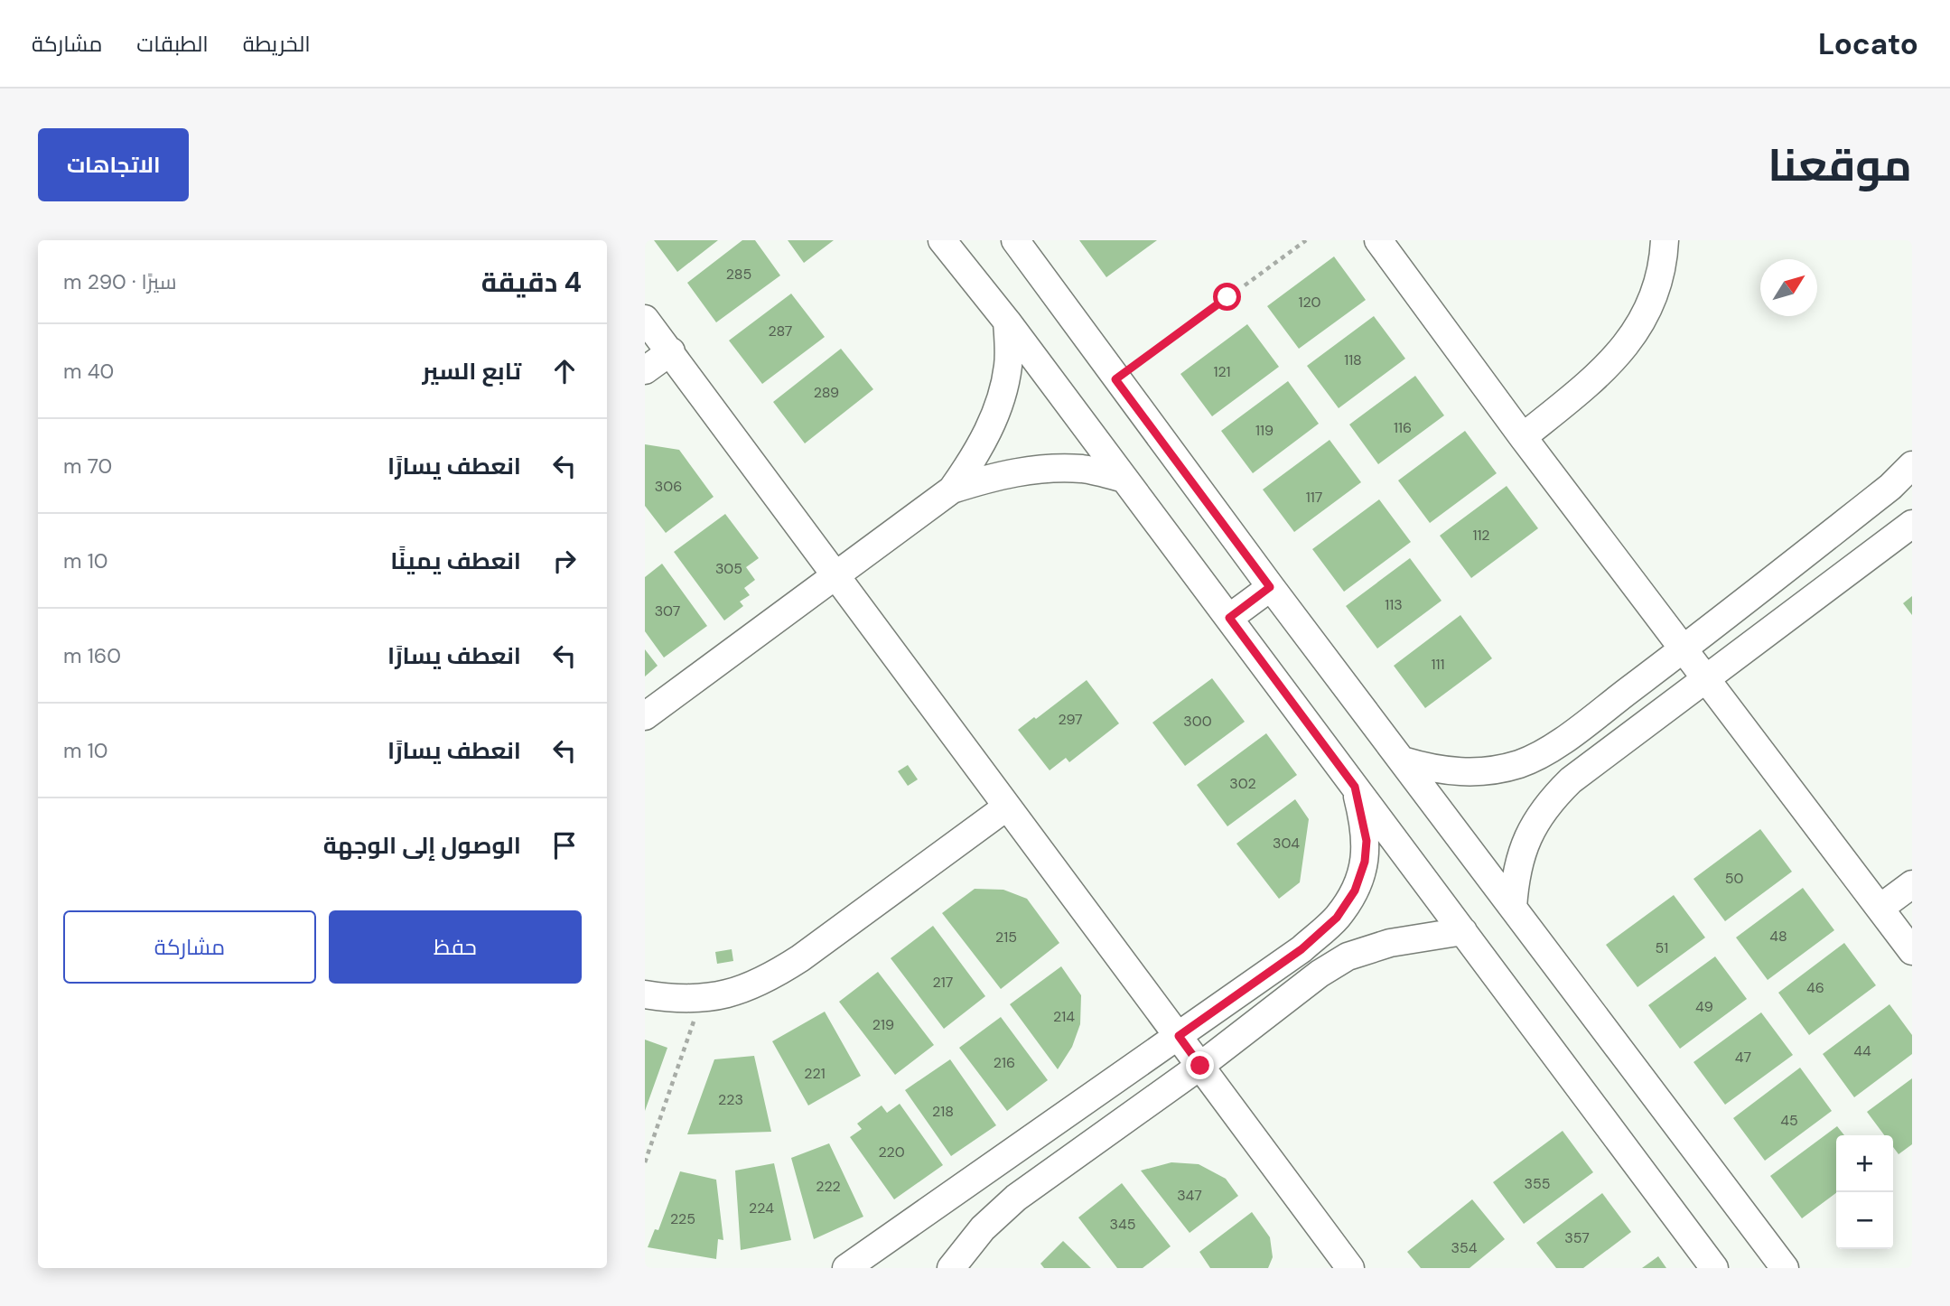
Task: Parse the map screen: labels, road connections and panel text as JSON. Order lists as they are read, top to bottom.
{
  "house_numbers": [
    "285",
    "120",
    "287",
    "118",
    "121",
    "289",
    "116",
    "119",
    "306",
    "117",
    "112",
    "305",
    "113",
    "307",
    "111",
    "297",
    "300",
    "302",
    "304",
    "50",
    "48",
    "215",
    "51",
    "217",
    "46",
    "49",
    "214",
    "219",
    "44",
    "47",
    "216",
    "221",
    "223",
    "218",
    "45",
    "220",
    "355",
    "222",
    "347",
    "224",
    "225",
    "345",
    "357",
    "354"
  ],
  "north": "top right",
  "page": {
    "header": "Locato",
    "nav": ["الخريطة", "الطبقات", "مشاركة"],
    "title": "موقعنا",
    "buttons": [
      "الاتجاهات",
      ["حفظ", "مشاركة"]
    ],
    "heading": ["4 دقيقة", "سيرًا · 290 m"],
    "list": [
      ["تابع السير", "40 m"],
      ["انعطف يسارًا", "70 m"],
      ["انعطف يمينًا", "10 m"],
      ["انعطف يسارًا", "160 m"],
      ["انعطف يسارًا", "10 m"],
      "الوصول إلى الوجهة"
    ],
    "map_buttons": ["+", "−"]
  }
}
